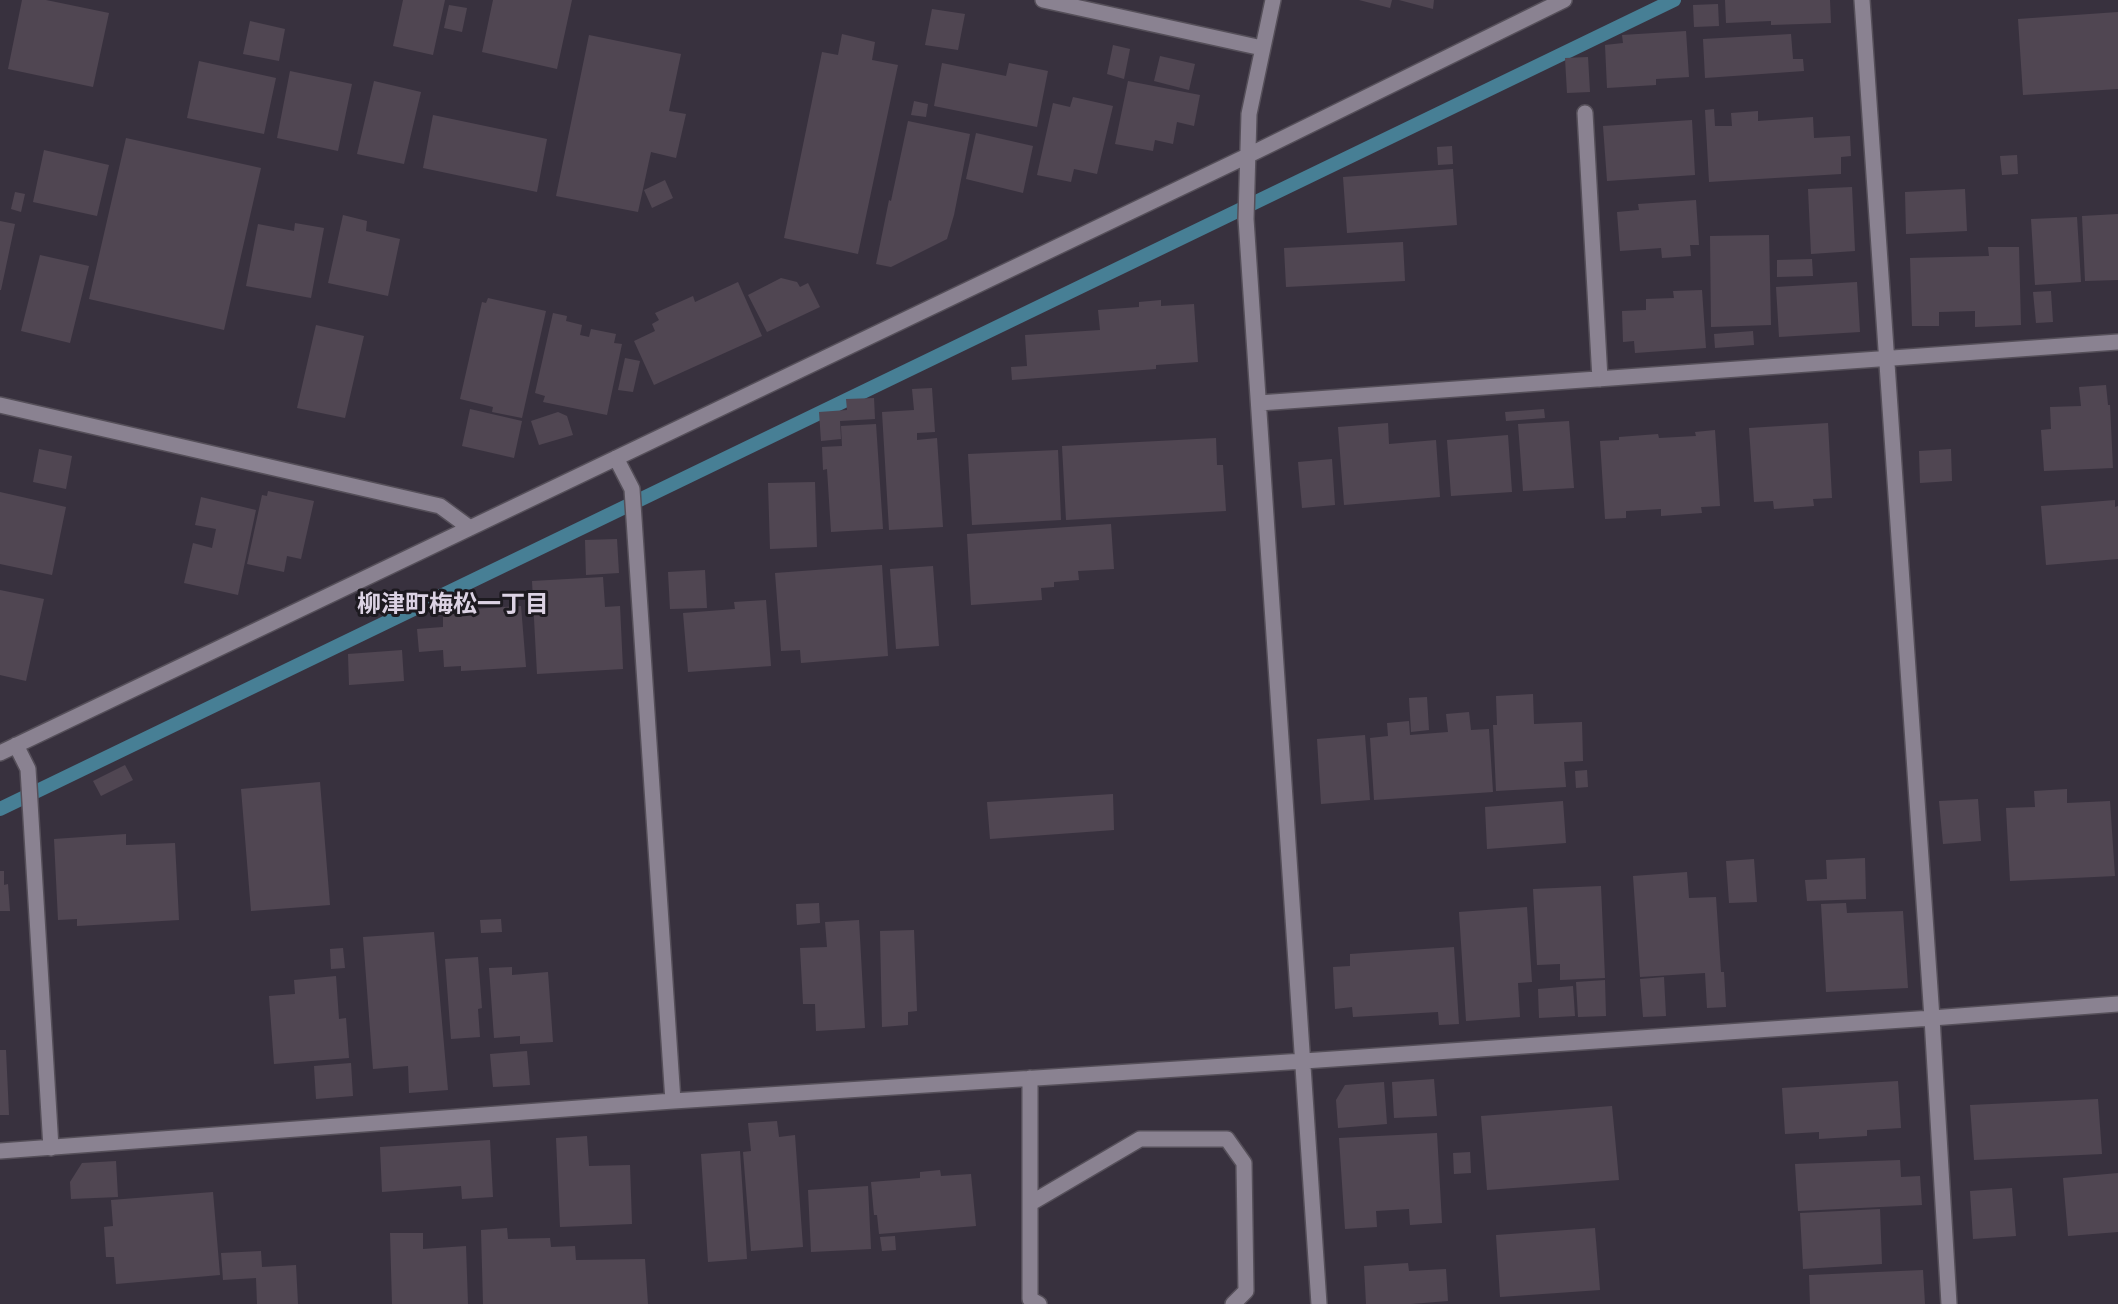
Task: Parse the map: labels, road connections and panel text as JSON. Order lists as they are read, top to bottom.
{
  "districts": ["柳津町梅松一丁目"]
}
